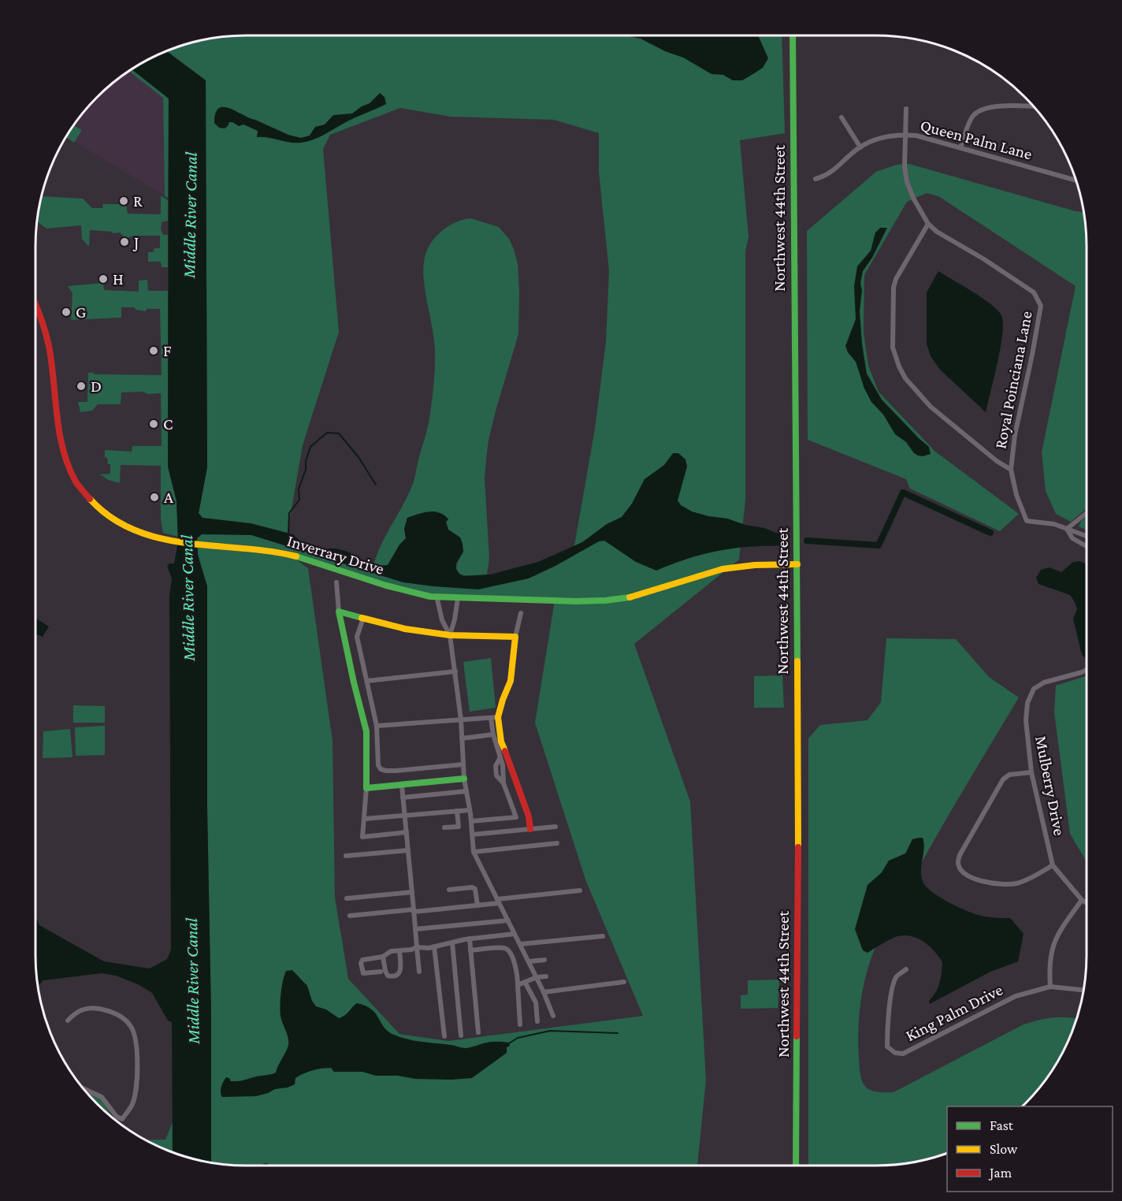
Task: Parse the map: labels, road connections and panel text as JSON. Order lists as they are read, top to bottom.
{
  "streets": {
    "street": [
      "Queen Palm Lane",
      "Northwest 44th Street",
      "Royal Poinciana Lane",
      "Inverrary Drive",
      "Mulberry Drive",
      "King Palm Drive"
    ]
  },
  "crossings": [
    ["Queen Palm Lane", "Royal Poinciana Lane"],
    ["Northwest 44th Street", "Inverrary Drive"]
  ],
  "water": ["Middle River Canal"],
  "places": [
    "R",
    "J",
    "H",
    "G",
    "F",
    "D",
    "C",
    "A"
  ],
  "legend": ["Fast", "Slow", "Jam"]
}
